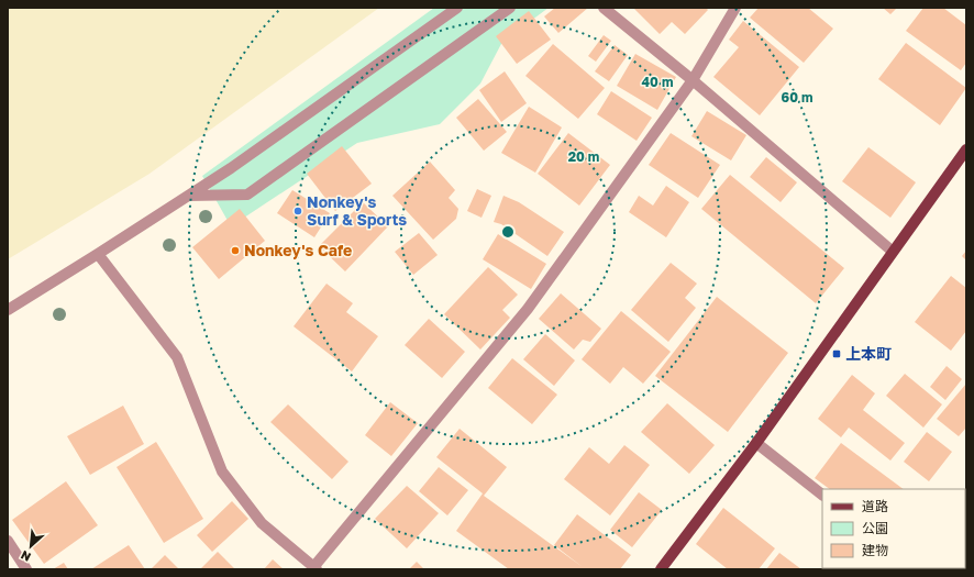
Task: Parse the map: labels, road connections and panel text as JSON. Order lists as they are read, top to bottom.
{
  "places": {
    "other": ["Nonkey's Surf & Sports", "Nonkey's Cafe"],
    "transit": ["上本町"]
  },
  "legend": ["道路", "公園", "建物"],
  "north": "bottom left",
  "rings": ["40 m", "60 m", "20 m"]
}
